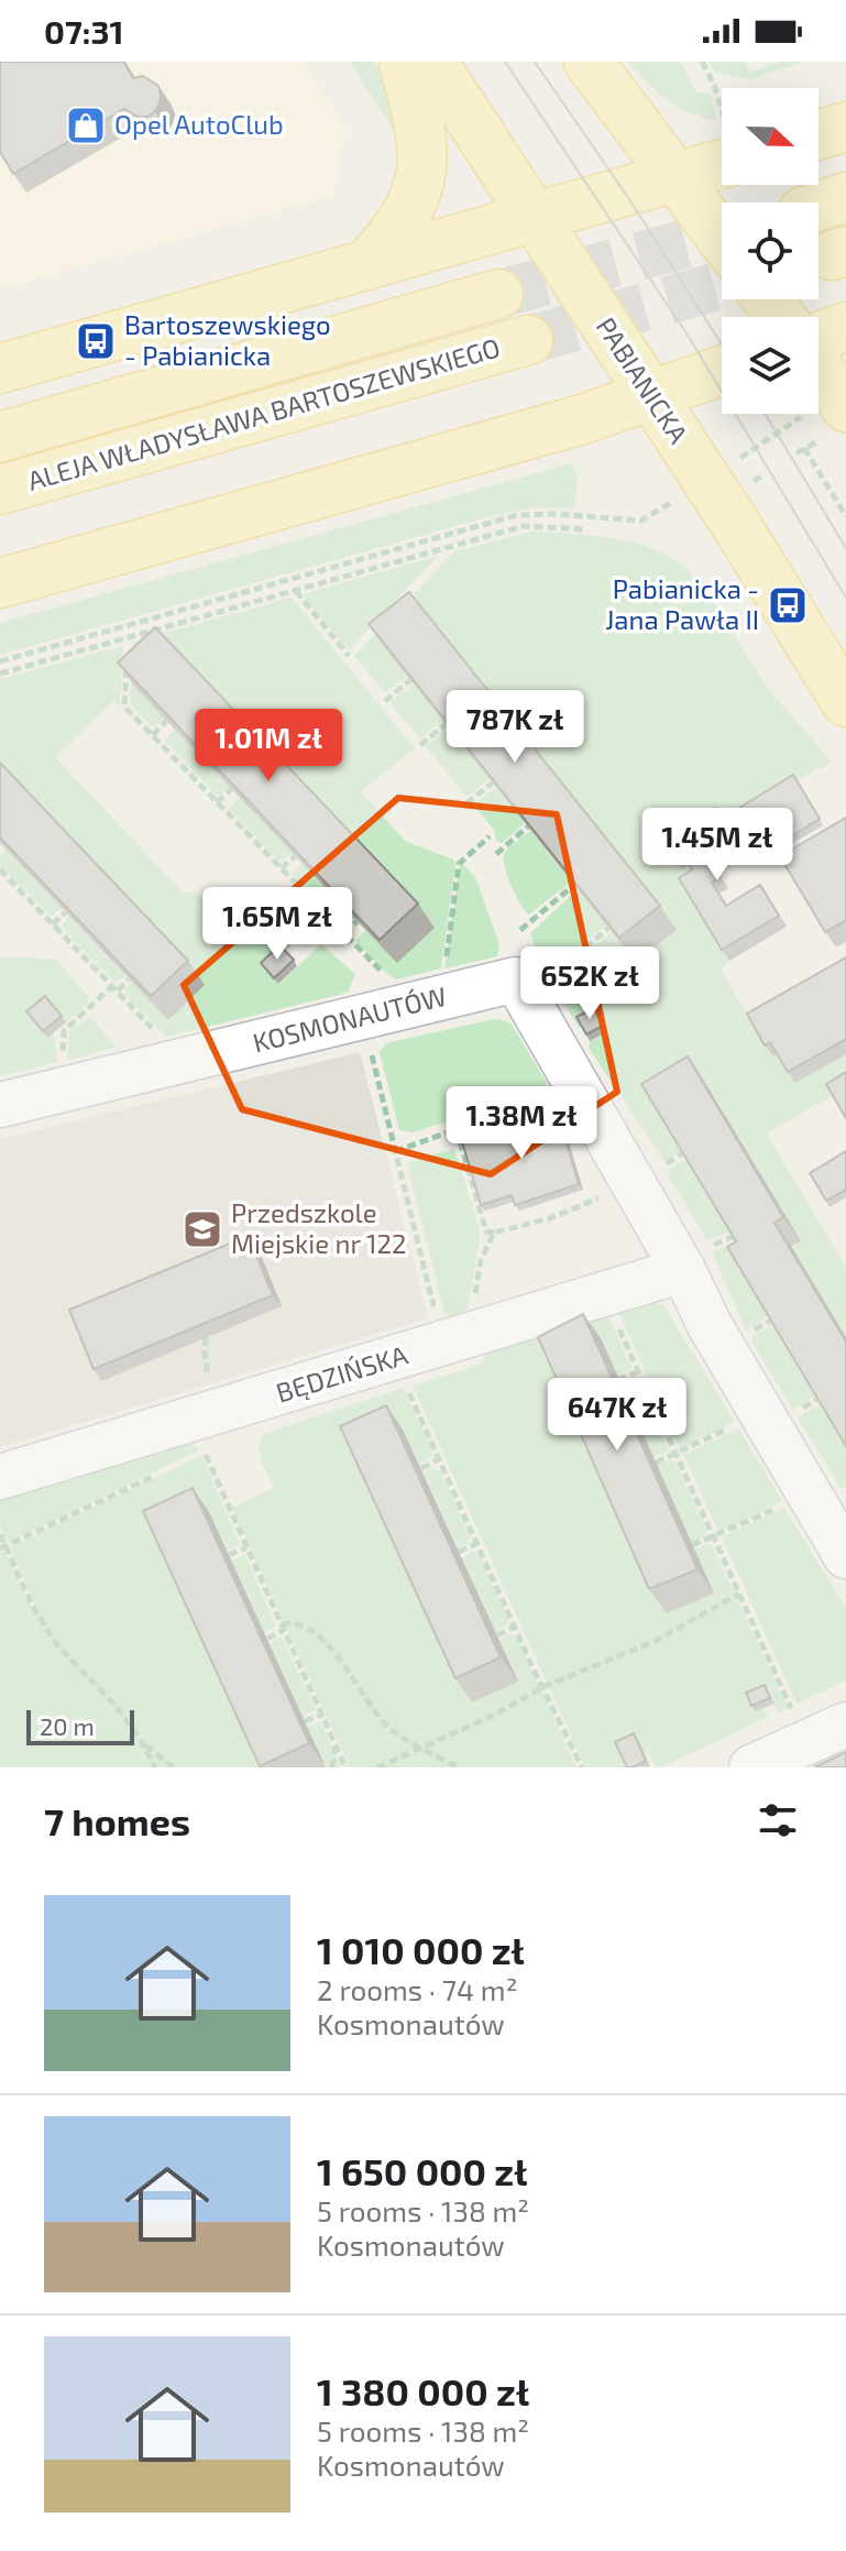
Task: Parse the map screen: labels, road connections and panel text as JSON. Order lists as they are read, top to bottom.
{
  "streets": {
    "main road": ["PABIANICKA", "ALEJA WŁADYSŁAWA BARTOSZEWSKIEGO"],
    "street": ["KOSMONAUTÓW", "BĘDZIŃSKA"]
  },
  "crossings": [
    ["KOSMONAUTÓW", "BĘDZIŃSKA"]
  ],
  "places": {
    "shop": ["Opel AutoClub"],
    "bus stop": ["Bartoszewskiego - Pabianicka", "Pabianicka - Jana Pawła II"],
    "school or university": ["Przedszkole Miejskie nr 122"]
  },
  "scale_bar": "20 m",
  "north": "right",
  "page": {
    "status": "07:31",
    "price": [
      "787K zł",
      "1.01M zł",
      "1.45M zł",
      "1.65M zł",
      "652K zł",
      "1.38M zł",
      "647K zł"
    ],
    "scale": "20 m",
    "heading": "7 homes",
    "list": [
      {
        "name": "1 010 000 zł",
        "note": "2 rooms · 74 m² · Kosmonautów"
      },
      {
        "name": "1 650 000 zł",
        "note": "5 rooms · 138 m² · Kosmonautów"
      },
      {
        "name": "1 380 000 zł",
        "note": "5 rooms · 138 m² · Kosmonautów"
      }
    ]
  }
}
